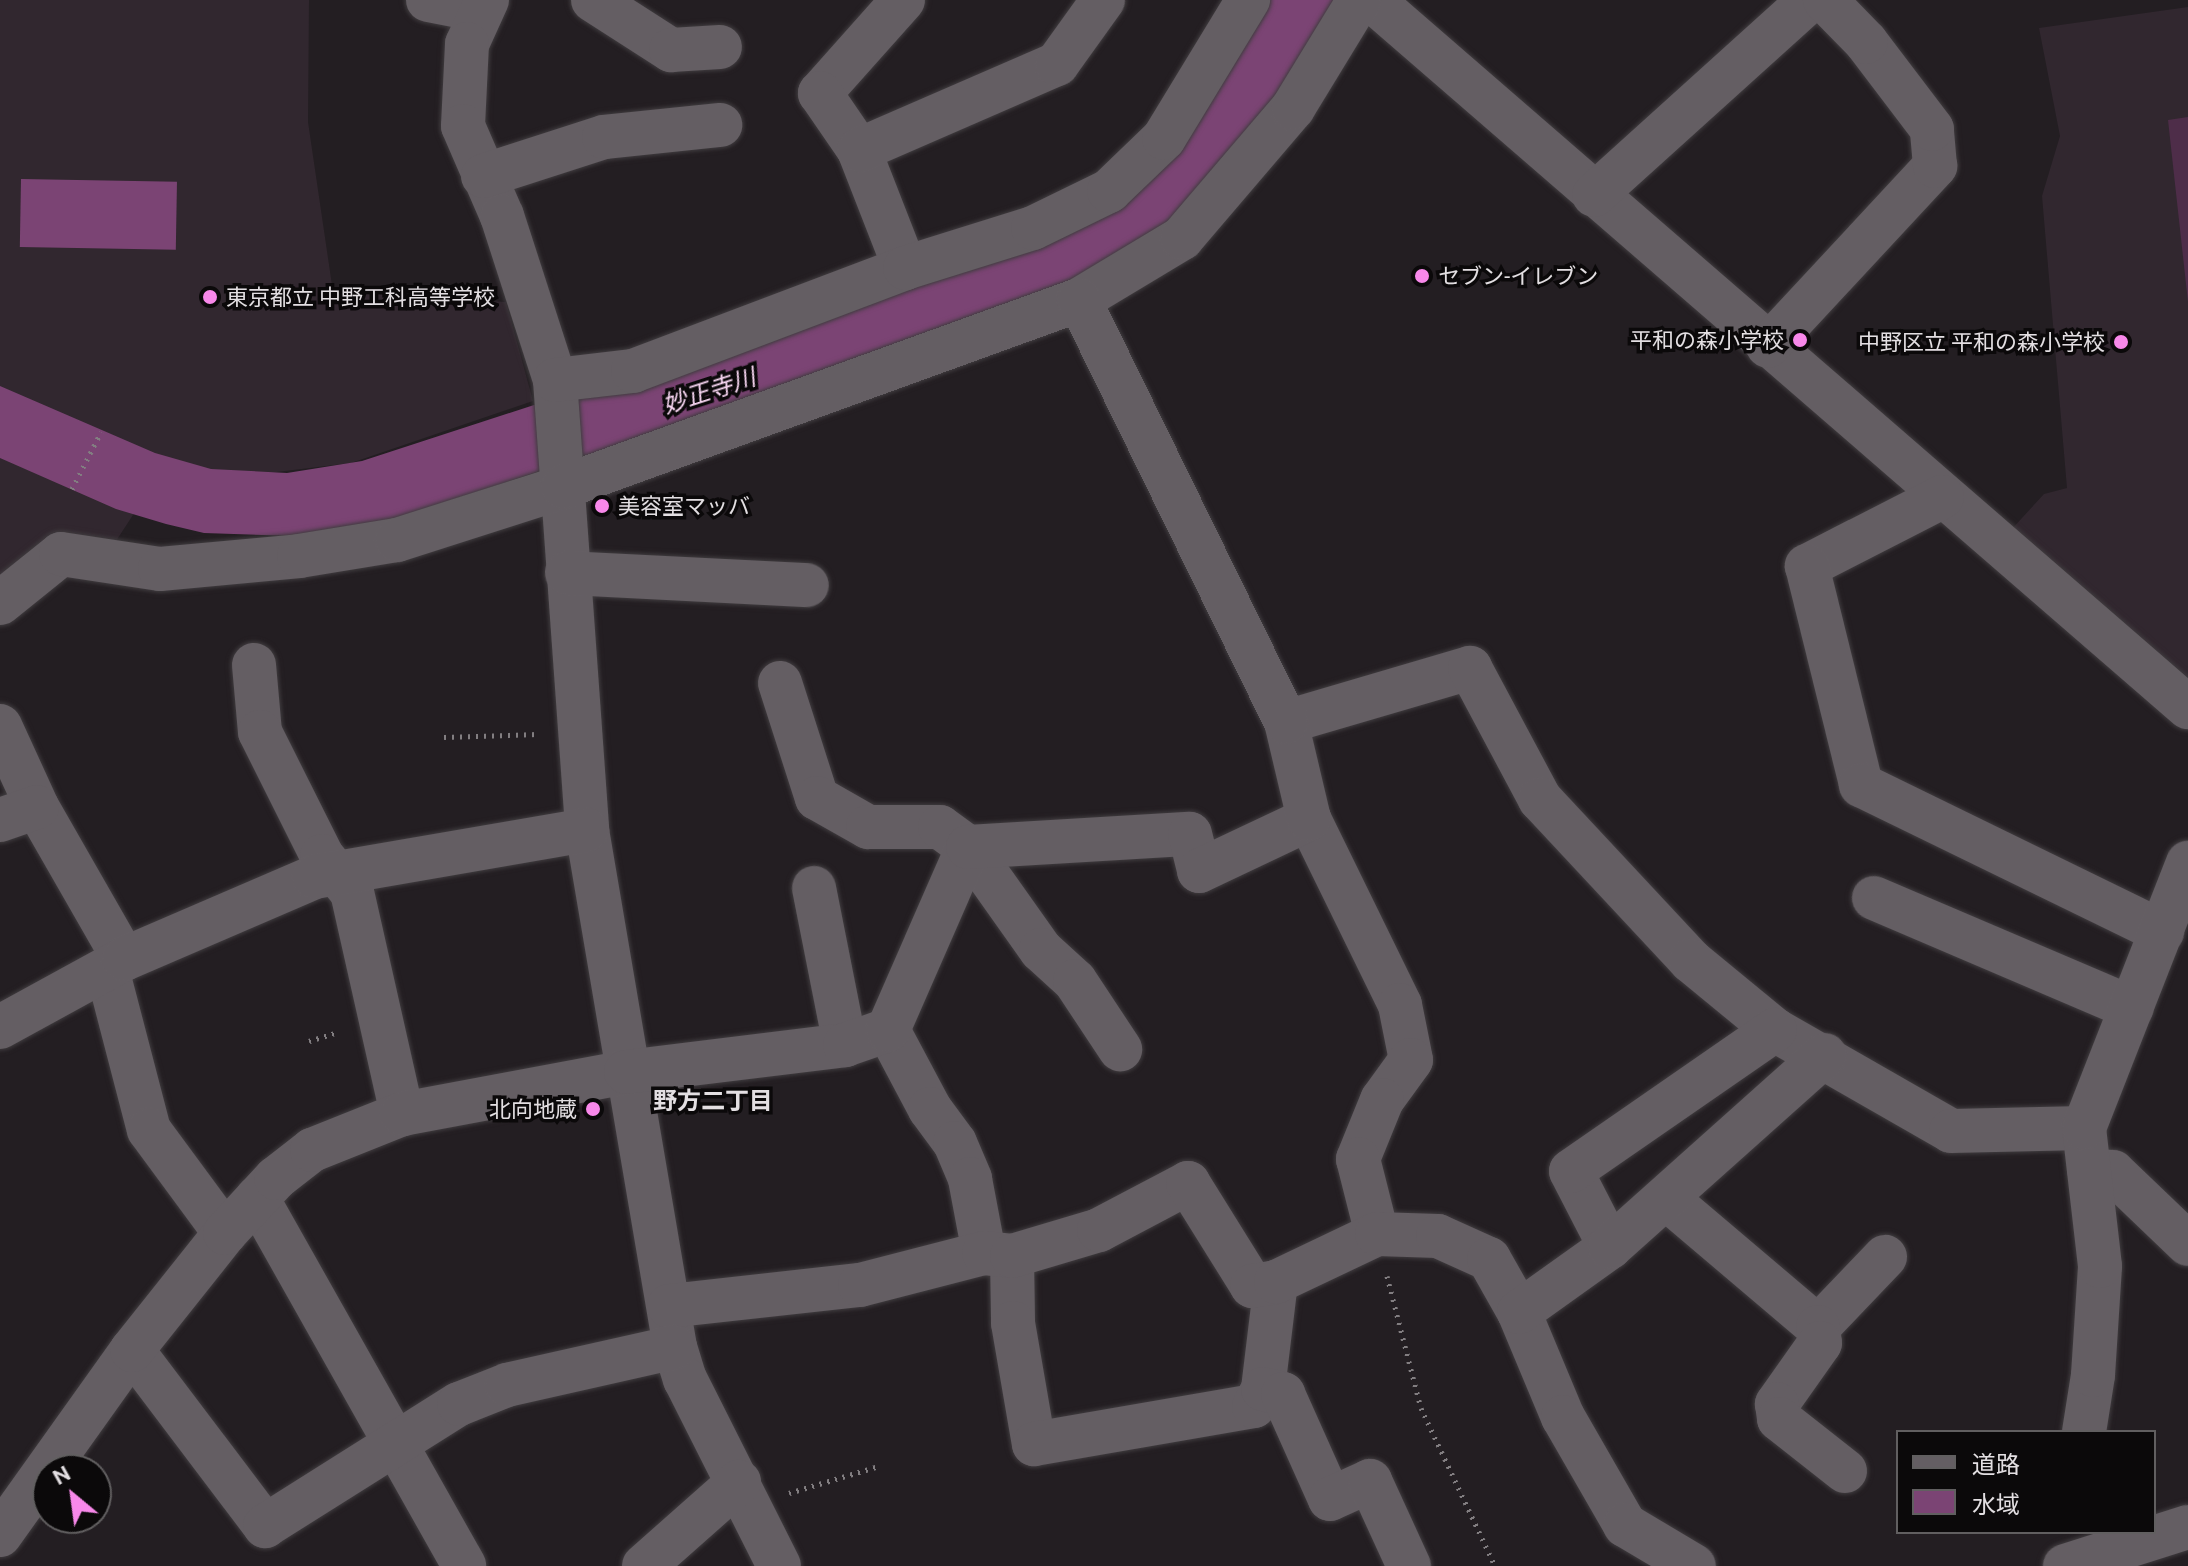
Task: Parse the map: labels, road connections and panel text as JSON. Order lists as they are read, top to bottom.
{
  "districts": ["野方二丁目"],
  "water": ["妙正寺川"],
  "places": [
    "セブン-イレブン",
    "東京都立 中野工科高等学校",
    "平和の森小学校",
    "中野区立 平和の森小学校",
    "美容室マッバ",
    "北向地蔵"
  ],
  "legend": ["道路", "水域"],
  "north": "top left"
}
